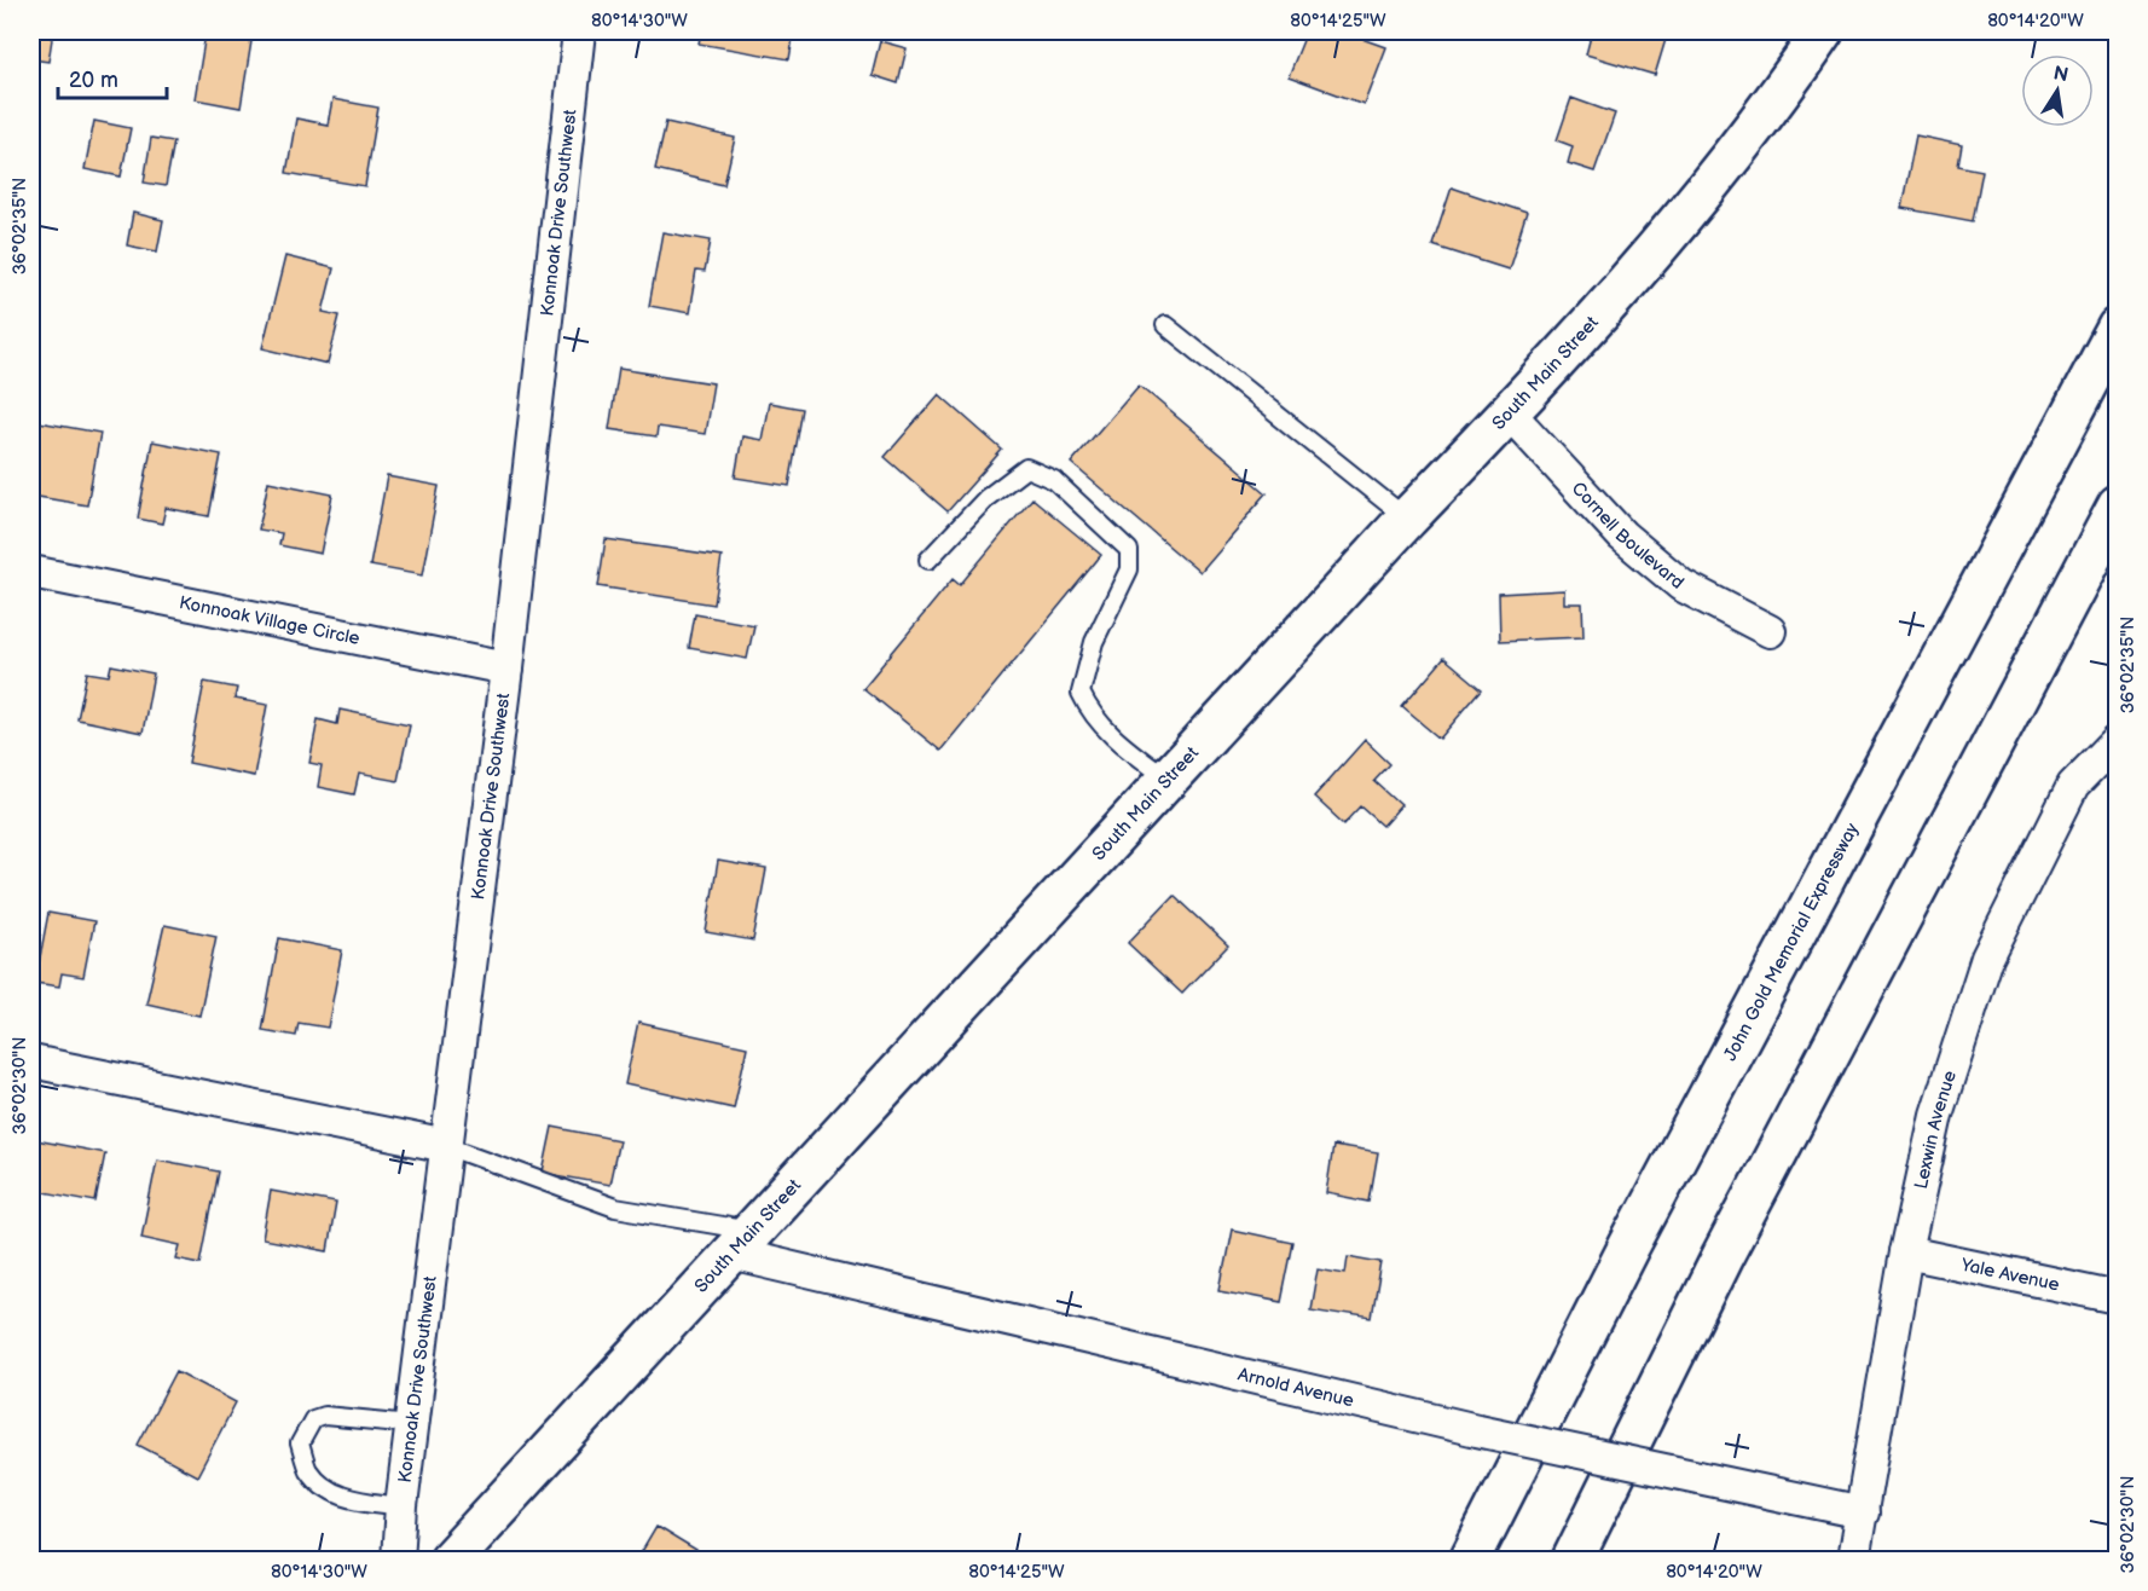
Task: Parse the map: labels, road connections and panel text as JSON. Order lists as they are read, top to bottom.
{
  "streets": {
    "main road": ["South Main Street", "John Gold Memorial Expressway"],
    "street": [
      "Konnoak Drive Southwest",
      "Cornell Boulevard",
      "Konnoak Village Circle",
      "Lexwin Avenue",
      "Yale Avenue",
      "Arnold Avenue"
    ]
  },
  "crossings": [
    ["Konnoak Drive Southwest", "Konnoak Village Circle"],
    ["South Main Street", "Cornell Boulevard"],
    ["South Main Street", "Arnold Avenue"],
    ["Lexwin Avenue", "Yale Avenue"],
    ["Lexwin Avenue", "Arnold Avenue"]
  ],
  "scale_bar": "20 m",
  "north": "top",
  "coordinates": [
    "80°14'30\"W",
    "80°14'25\"W",
    "80°14'20\"W",
    "36°02'35\"N",
    "36°02'30\"N"
  ]
}
